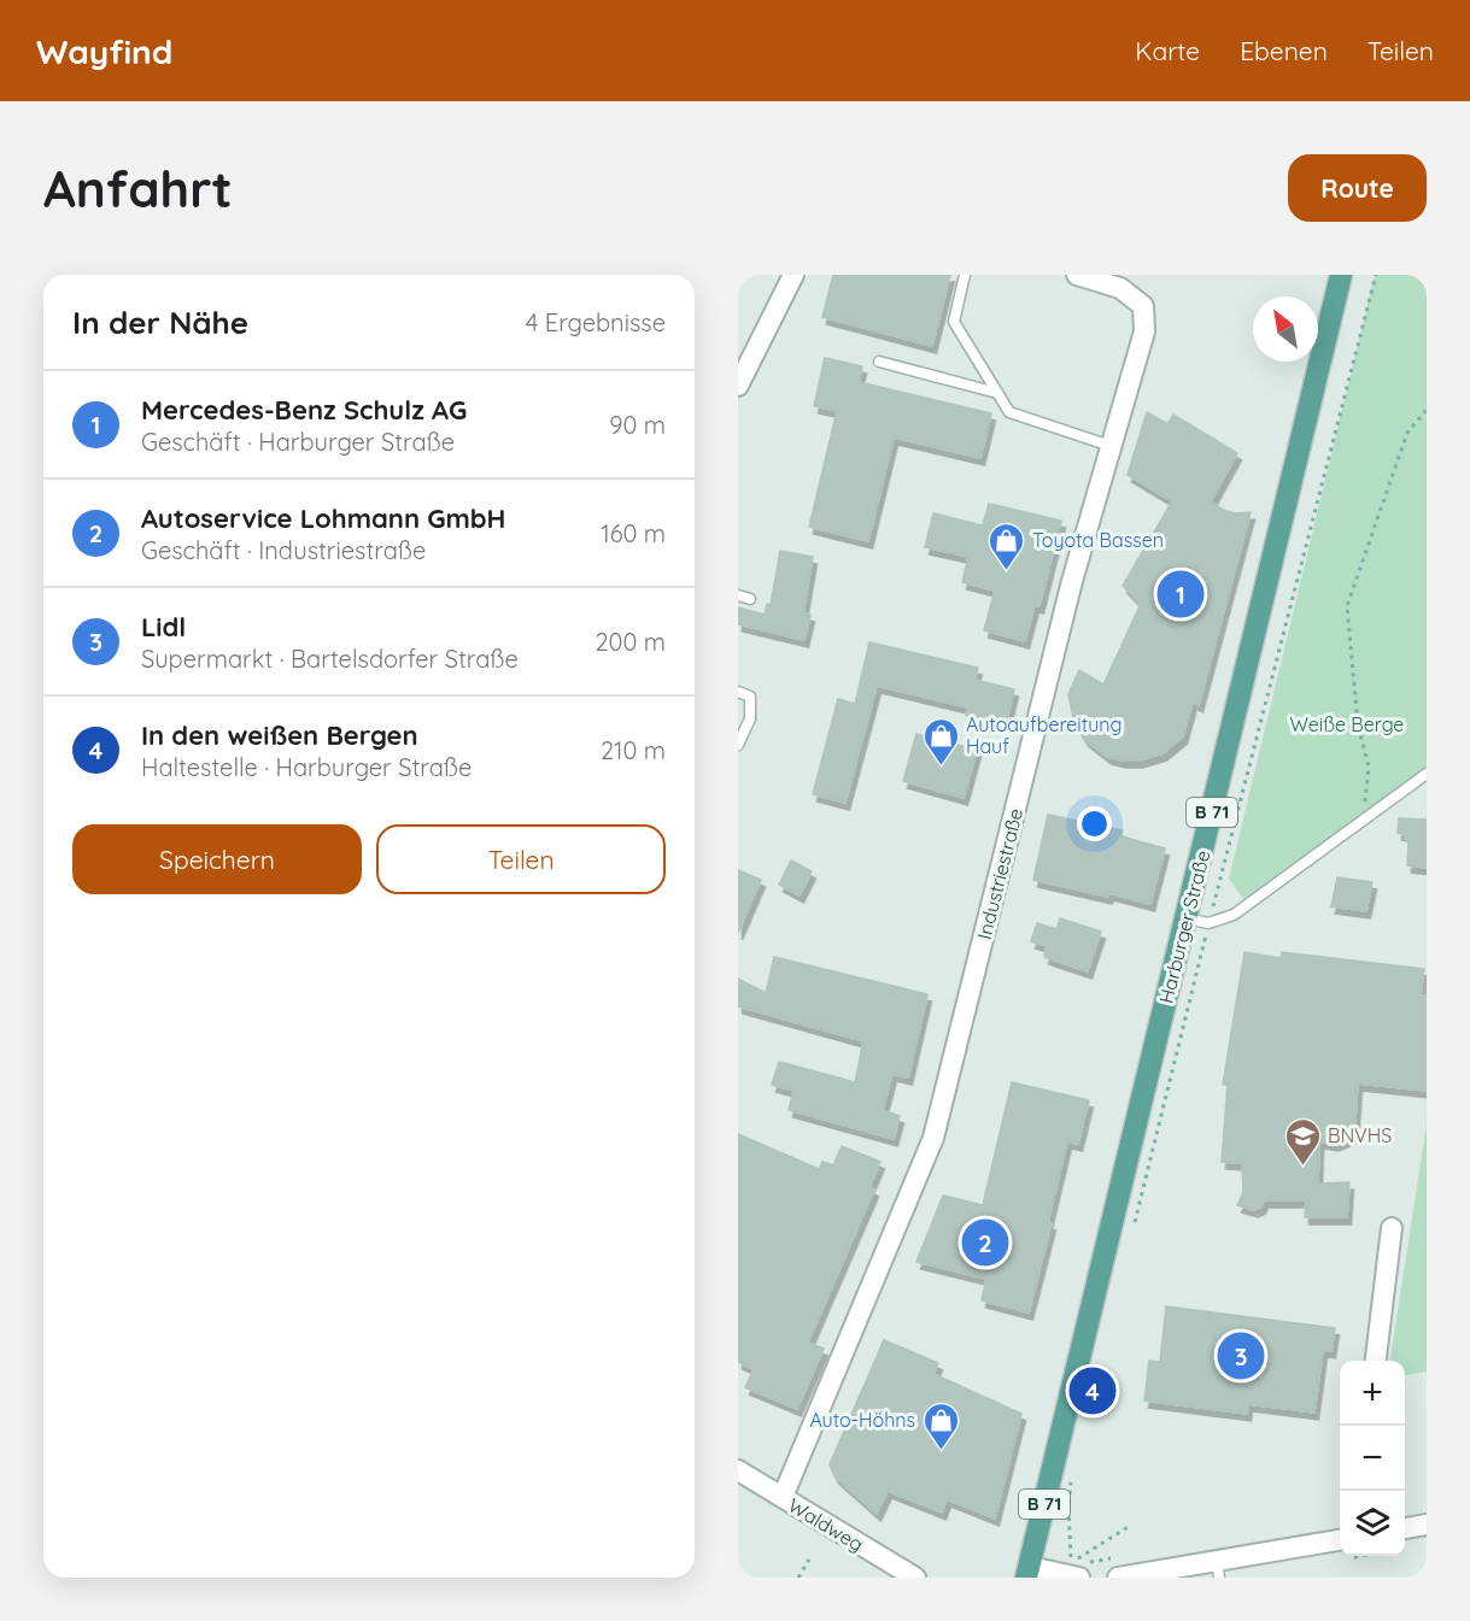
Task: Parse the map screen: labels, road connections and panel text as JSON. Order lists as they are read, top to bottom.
{
  "streets": {
    "main road": ["B 71", "Harburger Straße"],
    "street": ["Industriestraße", "Waldweg"]
  },
  "crossings": [
    ["Industriestraße", "Waldweg"]
  ],
  "parks": ["Weiße Berge"],
  "places": {
    "shop": ["Toyota Bassen", "Autoaufbereitung Hauf", "Auto-Höhns"],
    "school or university": ["BNVHS"]
  },
  "north": "top left",
  "page": {
    "header": "Wayfind",
    "nav": ["Karte", "Ebenen", "Teilen"],
    "buttons": [
      "Route",
      ["Speichern", "Teilen"]
    ],
    "title": "Anfahrt",
    "heading": ["In der Nähe", "4 Ergebnisse"],
    "list": [
      {
        "mark": "1",
        "name": "Mercedes-Benz Schulz AG",
        "note": "Geschäft · Harburger Straße",
        "value": "90 m"
      },
      {
        "mark": "2",
        "name": "Autoservice Lohmann GmbH",
        "note": "Geschäft · Industriestraße",
        "value": "160 m"
      },
      {
        "mark": "3",
        "name": "Lidl",
        "note": "Supermarkt · Bartelsdorfer Straße",
        "value": "200 m"
      },
      {
        "mark": "4",
        "name": "In den weißen Bergen",
        "note": "Haltestelle · Harburger Straße",
        "value": "210 m"
      }
    ],
    "pins": [
      "1",
      "2",
      "3",
      "4"
    ],
    "map_buttons": ["+", "−"]
  }
}
